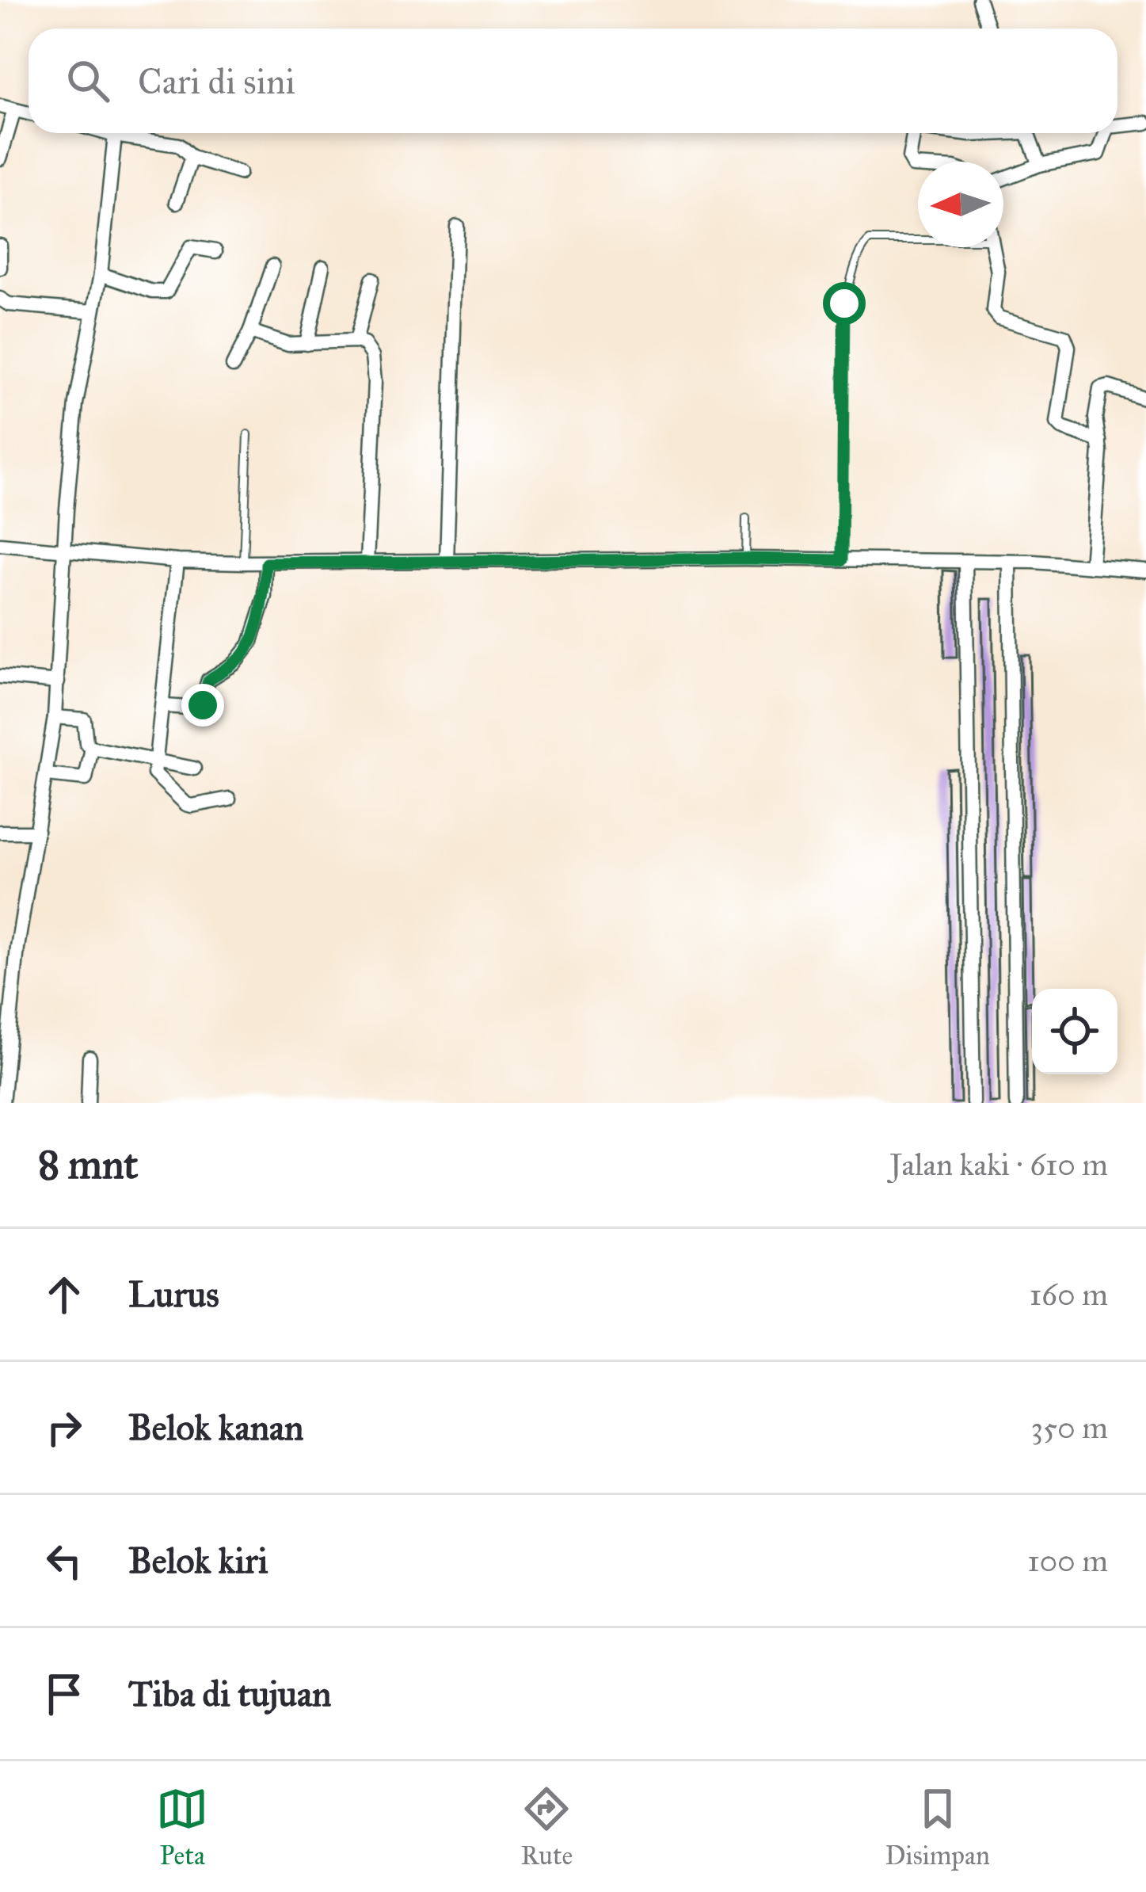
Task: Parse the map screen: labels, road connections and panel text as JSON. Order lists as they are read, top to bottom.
{
  "north": "left",
  "page": {
    "search": "Cari di sini",
    "heading": ["8 mnt", "Jalan kaki · 610 m"],
    "list": [
      ["Lurus", "160 m"],
      ["Belok kanan", "350 m"],
      ["Belok kiri", "100 m"],
      "Tiba di tujuan"
    ],
    "nav": ["Peta", "Rute", "Disimpan"]
  }
}
